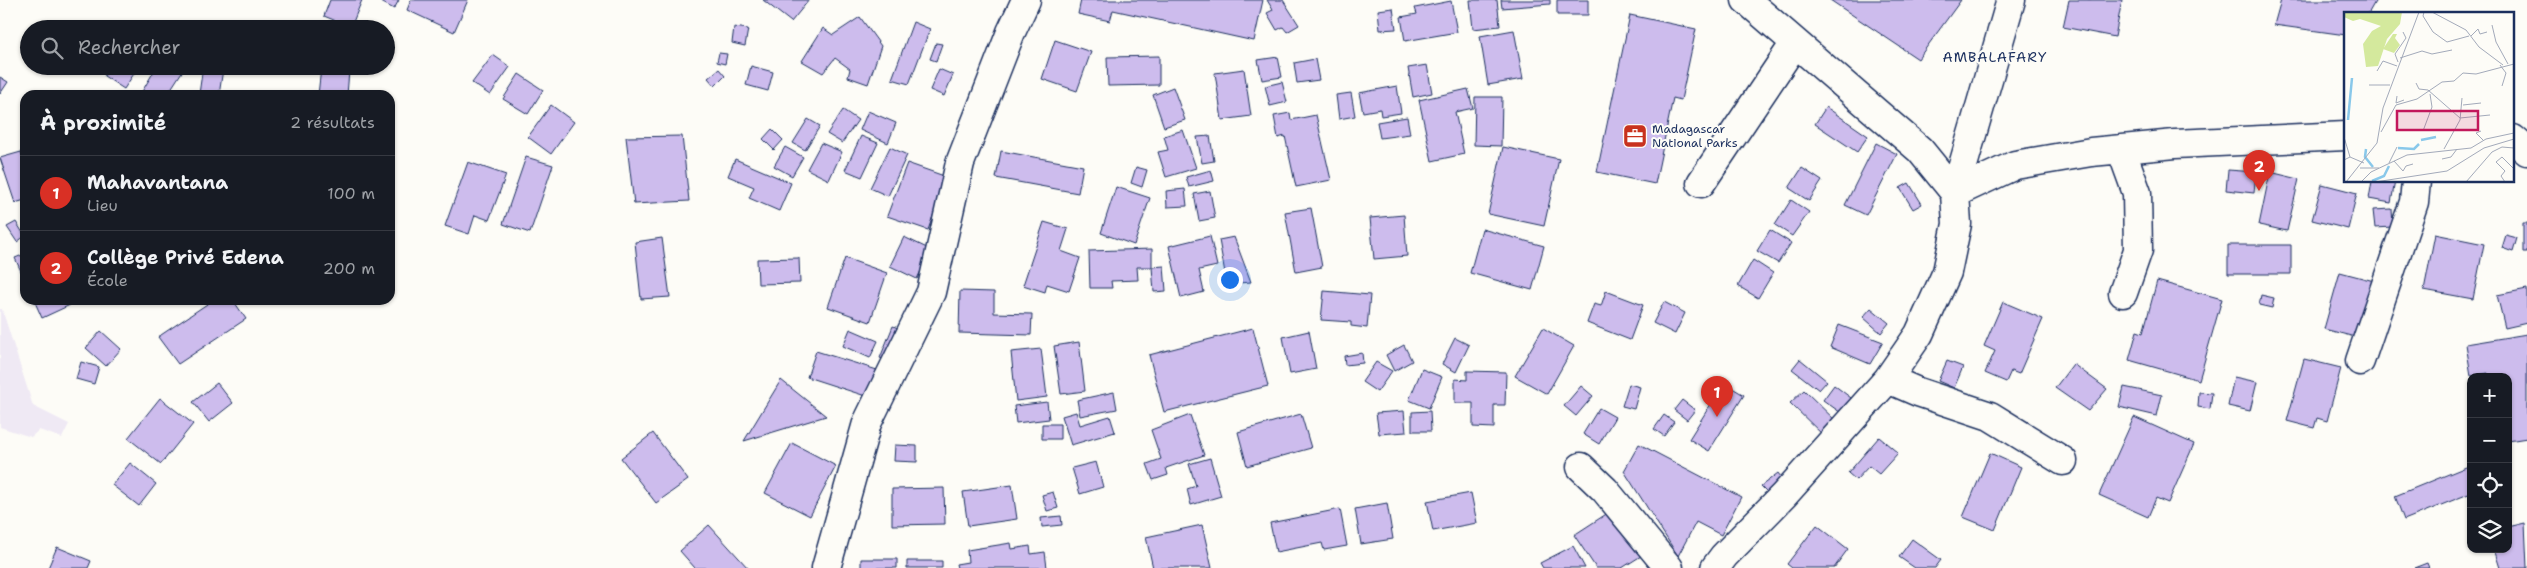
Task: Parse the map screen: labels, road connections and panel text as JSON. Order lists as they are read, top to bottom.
{
  "districts": ["AMBALAFARY"],
  "places": {
    "office": ["Madagascar National Parks"]
  },
  "page": {
    "search": "Rechercher",
    "heading": ["À proximité", "2 résultats"],
    "pins": ["2", "1"],
    "list": [
      {
        "mark": "1",
        "name": "Mahavantana",
        "note": "Lieu",
        "value": "100 m"
      },
      {
        "mark": "2",
        "name": "Collège Privé Edena",
        "note": "École",
        "value": "200 m"
      }
    ],
    "map_buttons": ["+", "−"]
  }
}
